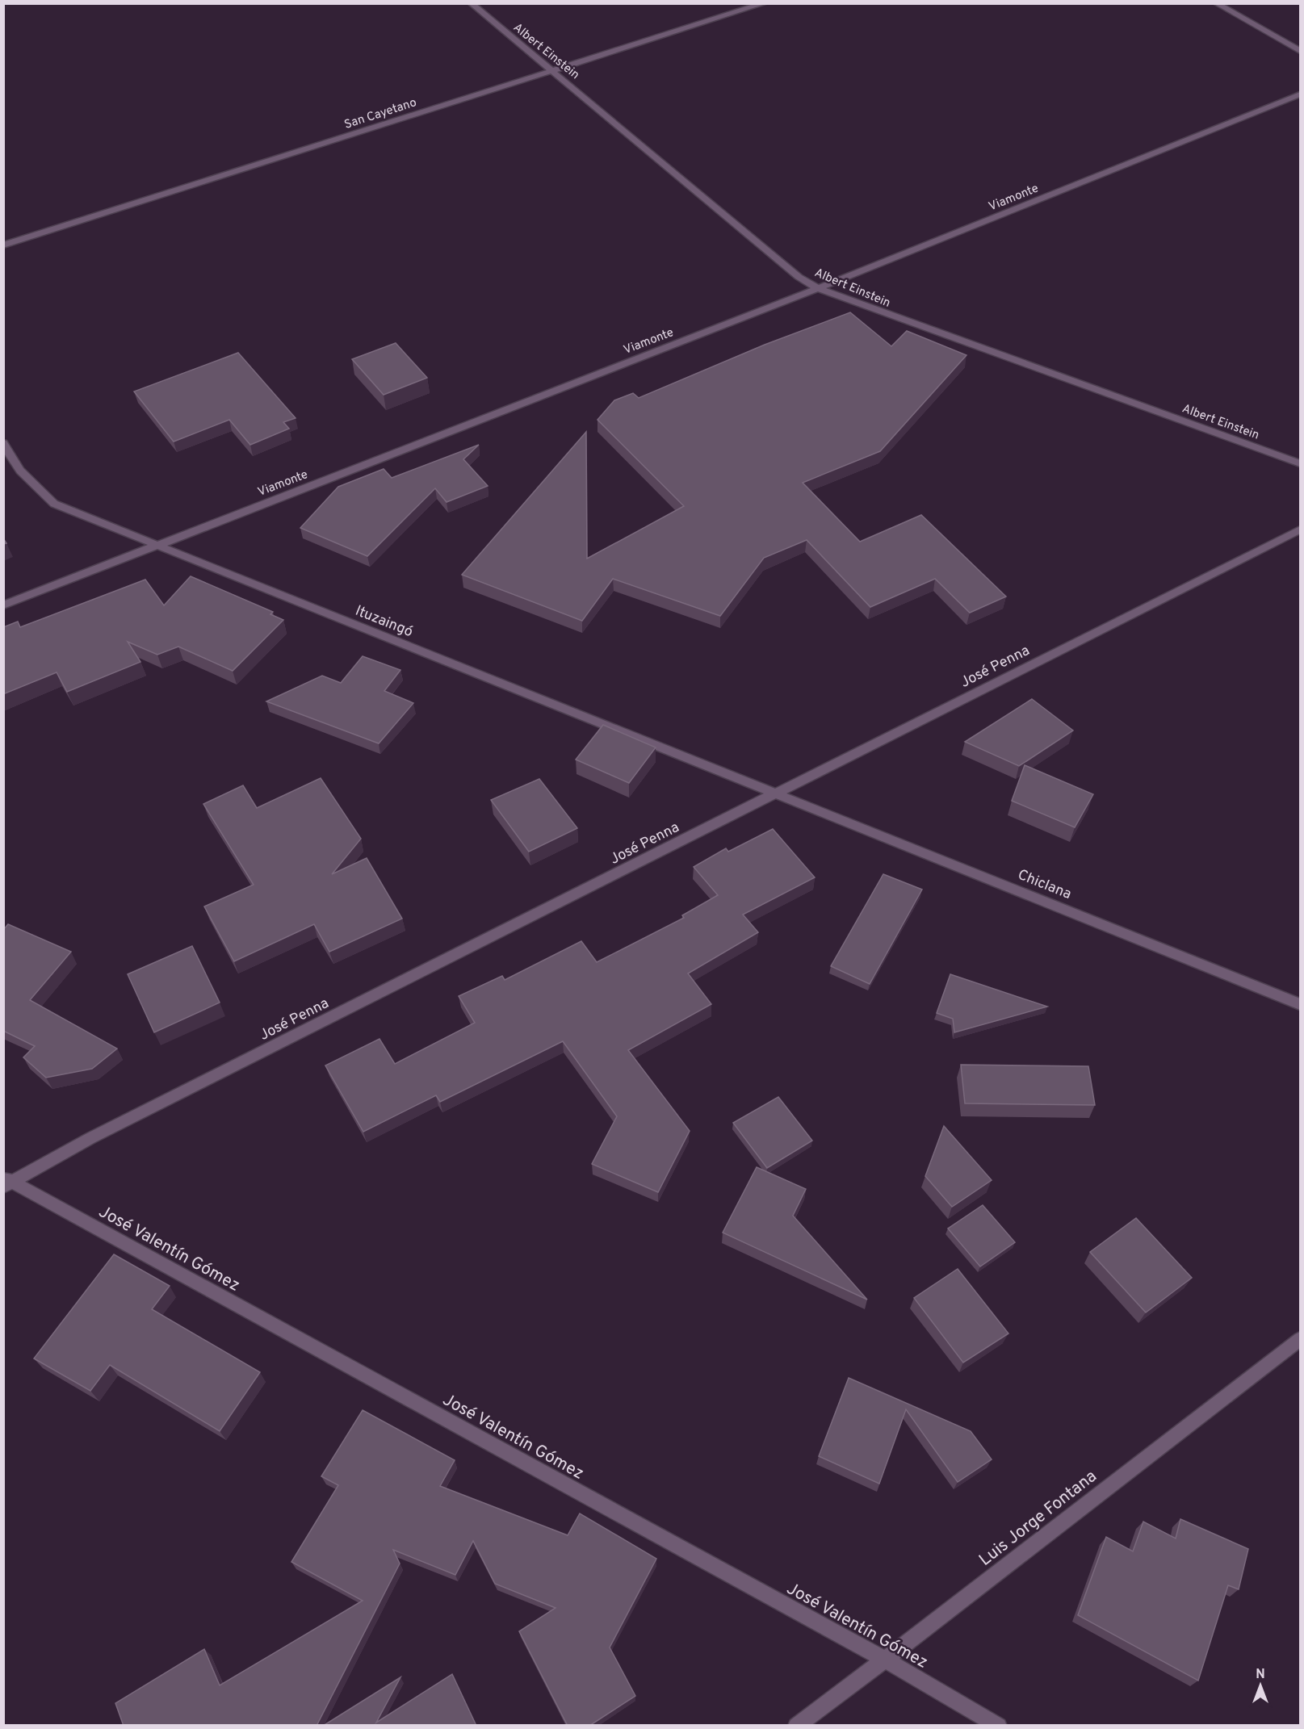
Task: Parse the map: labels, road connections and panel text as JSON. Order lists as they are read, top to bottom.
{
  "streets": {
    "street": [
      "Albert Einstein",
      "San Cayetano",
      "Viamonte",
      "Ituzaingó",
      "José Penna",
      "Chiclana",
      "José Valentín Gómez",
      "Luis Jorge Fontana"
    ]
  },
  "crossings": [
    ["Albert Einstein", "San Cayetano"],
    ["Albert Einstein", "Viamonte"],
    ["Viamonte", "Ituzaingó"],
    ["Ituzaingó", "José Penna"],
    ["Ituzaingó", "Chiclana"],
    ["José Penna", "Chiclana"],
    ["José Penna", "José Valentín Gómez"],
    ["José Valentín Gómez", "Luis Jorge Fontana"]
  ],
  "north": "top"
}
